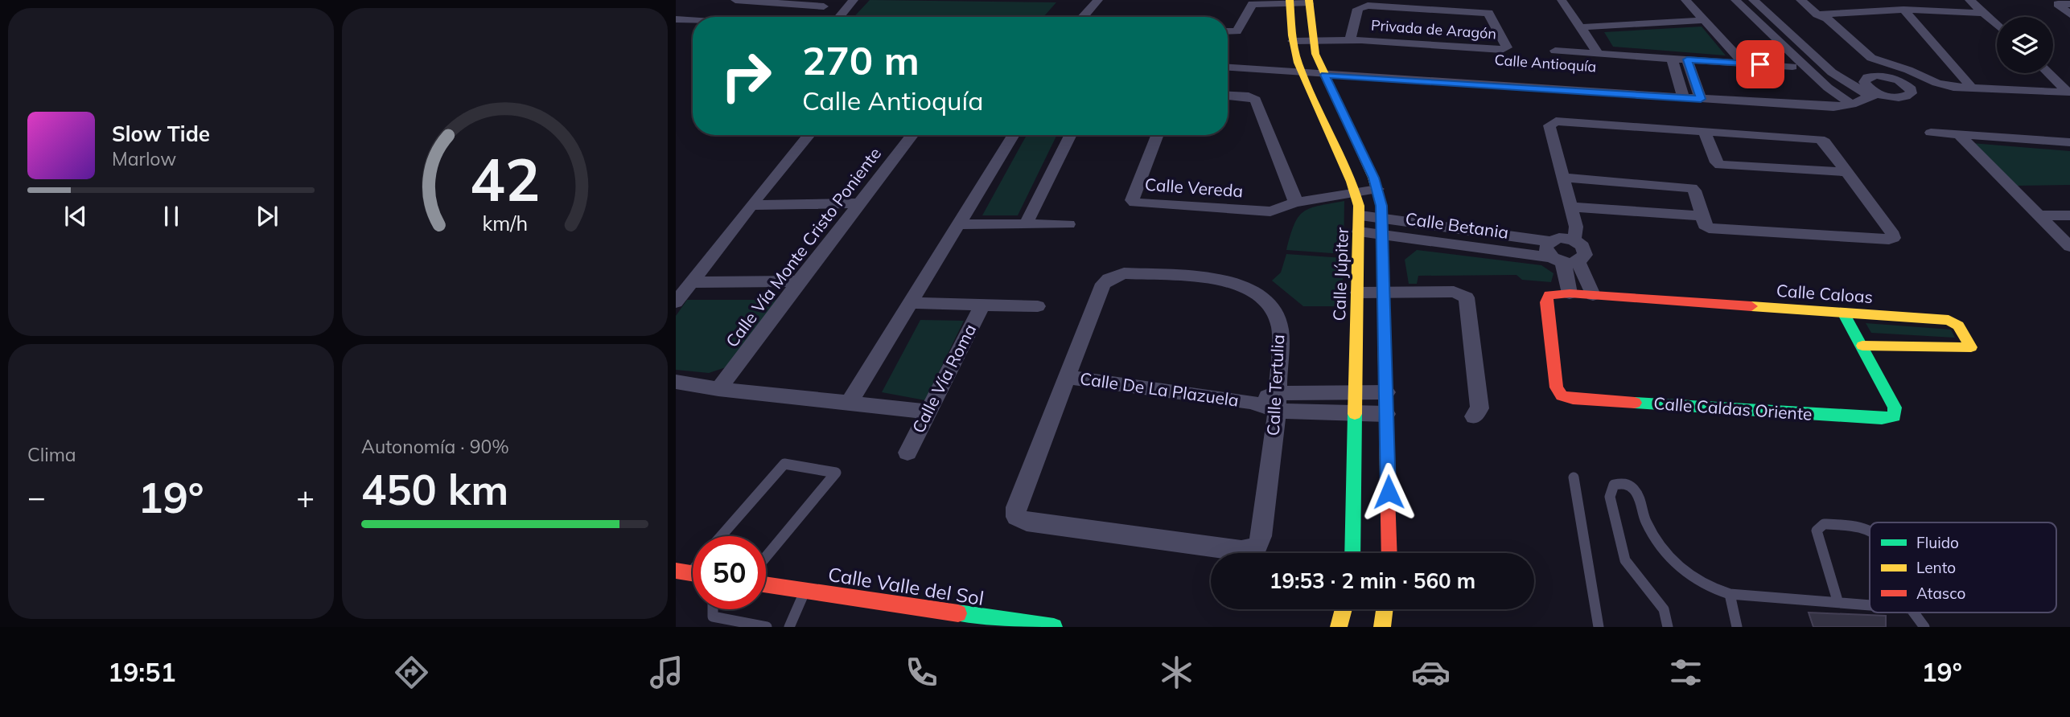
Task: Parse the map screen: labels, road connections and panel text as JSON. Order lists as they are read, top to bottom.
{
  "streets": {
    "main road": [
      "Calle Júpiter",
      "Calle Caloas",
      "Calle Caldas Oriente",
      "Calle Valle del Sol"
    ],
    "street": [
      "Privada de Aragón",
      "Calle Antioquía",
      "Calle Vereda",
      "Calle Betania",
      "Calle Vía Monte Cristo Poniente",
      "Calle Vía Roma",
      "Calle Tertulia",
      "Calle De La Plazuela"
    ]
  },
  "crossings": [
    ["Privada de Aragón", "Calle Júpiter"],
    ["Calle Antioquía", "Calle Júpiter"],
    ["Calle Vereda", "Calle Júpiter"],
    ["Calle Betania", "Calle Júpiter"],
    ["Calle Júpiter", "Calle De La Plazuela"],
    ["Calle Caloas", "Calle Caldas Oriente"],
    ["Calle Tertulia", "Calle De La Plazuela"]
  ],
  "legend": ["Fluido", "Lento", "Atasco"],
  "page": {
    "turn": ["270 m", "Calle Antioquía"],
    "song": ["Slow Tide", "Marlow"],
    "tile": [
      "Clima",
      ["Autonomía · 90%", "450 km"]
    ],
    "heat": ["−", "19°", "+"],
    "limit": "50",
    "trip": "19:53 · 2 min · 560 m",
    "tabs": ["19:51", "19°"],
    "gauge": ["42", "km/h"]
  }
}
